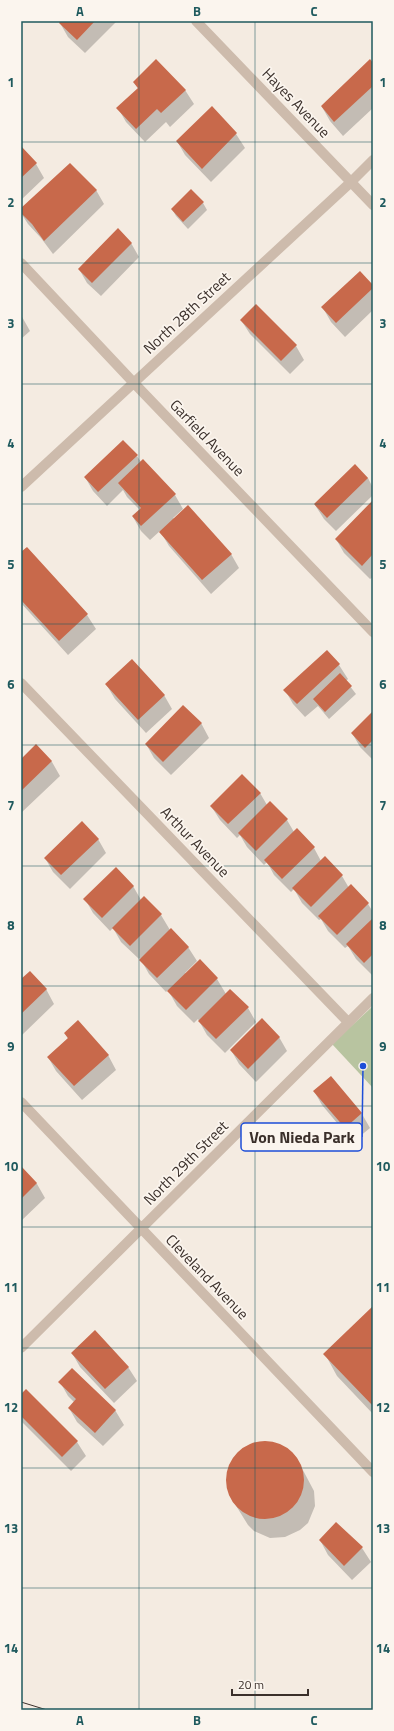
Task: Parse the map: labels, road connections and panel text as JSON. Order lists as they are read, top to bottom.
{
  "streets": {
    "street": [
      "Hayes Avenue",
      "North 28th Street",
      "Garfield Avenue",
      "Arthur Avenue",
      "North 29th Street",
      "Cleveland Avenue"
    ]
  },
  "crossings": [
    ["Hayes Avenue", "North 28th Street"],
    ["North 28th Street", "Garfield Avenue"],
    ["Arthur Avenue", "North 29th Street"],
    ["North 29th Street", "Cleveland Avenue"]
  ],
  "places": ["Von Nieda Park"],
  "scale_bar": "20 m",
  "grid": {
    "columns": ["A", "B", "C"],
    "rows": [
      "1",
      "2",
      "3",
      "4",
      "5",
      "6",
      "7",
      "8",
      "9",
      "10",
      "11",
      "12",
      "13",
      "14"
    ]
  }
}
